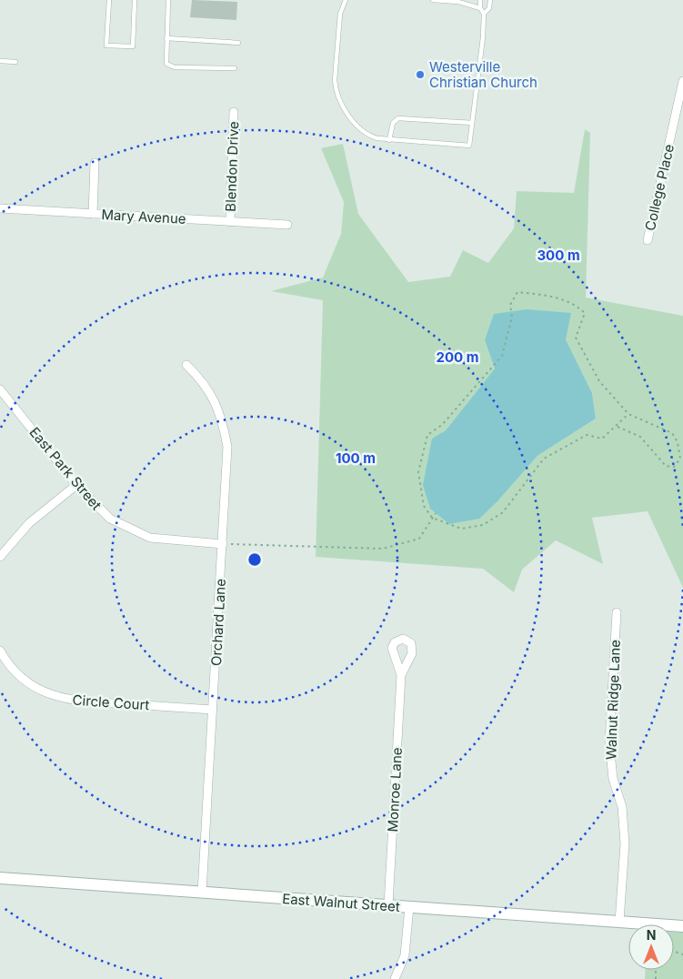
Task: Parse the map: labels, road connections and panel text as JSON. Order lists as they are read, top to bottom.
{
  "streets": {
    "main road": ["East Walnut Street"],
    "street": [
      "Blendon Drive",
      "College Place",
      "Mary Avenue",
      "East Park Street",
      "Orchard Lane",
      "Walnut Ridge Lane",
      "Circle Court",
      "Monroe Lane"
    ]
  },
  "crossings": [
    ["Blendon Drive", "Mary Avenue"],
    ["East Park Street", "Orchard Lane"],
    ["Orchard Lane", "Circle Court"],
    ["Orchard Lane", "East Walnut Street"],
    ["Walnut Ridge Lane", "East Walnut Street"],
    ["Monroe Lane", "East Walnut Street"]
  ],
  "places": ["Westerville Christian Church"],
  "north": "top",
  "rings": ["300 m", "200 m", "100 m"]
}
